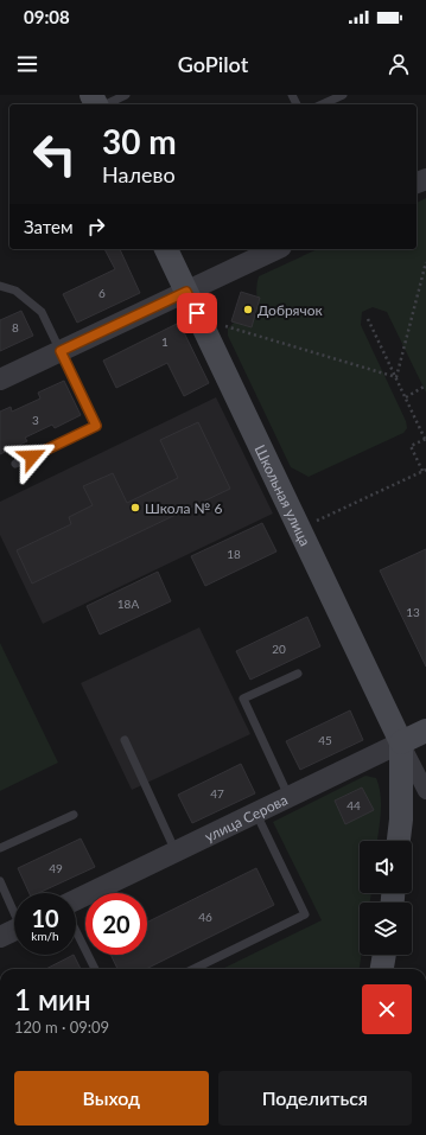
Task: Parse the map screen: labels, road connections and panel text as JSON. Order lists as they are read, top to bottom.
{
  "streets": {
    "main road": ["Школьная улица", "улица Серова"]
  },
  "crossings": [
    ["Школьная улица", "улица Серова"]
  ],
  "places": ["Добрячок", "Школа № 6"],
  "house_numbers": [
    "6",
    "8",
    "1",
    "3",
    "18",
    "18А",
    "13",
    "20",
    "45",
    "47",
    "44",
    "49",
    "46"
  ],
  "page": {
    "status": "09:08",
    "header": "GoPilot",
    "turn": ["30 m", "Налево"],
    "then": "Затем",
    "speed": "10 km/h",
    "limit": "20",
    "heading": ["1 мин", "120 m · 09:09"],
    "buttons": ["Выход", "Поделиться"]
  }
}
